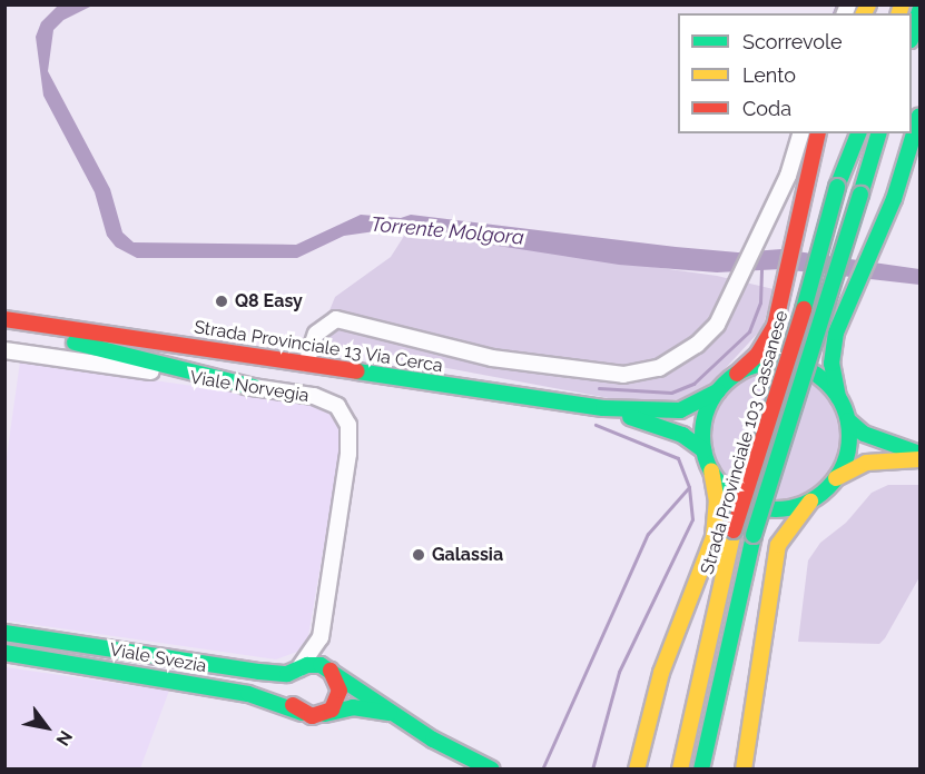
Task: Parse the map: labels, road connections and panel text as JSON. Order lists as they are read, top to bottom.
{
  "streets": {
    "main road": ["Strada Provinciale 13 Via Cerca", "Strada Provinciale 103 Cassanese", "Viale Svezia"],
    "street": ["Viale Norvegia"]
  },
  "crossings": [
    ["Viale Norvegia", "Viale Svezia"]
  ],
  "water": ["Torrente Molgora"],
  "places": ["Q8 Easy", "Galassia"],
  "legend": ["Scorrevole", "Lento", "Coda"],
  "north": "bottom right"
}
